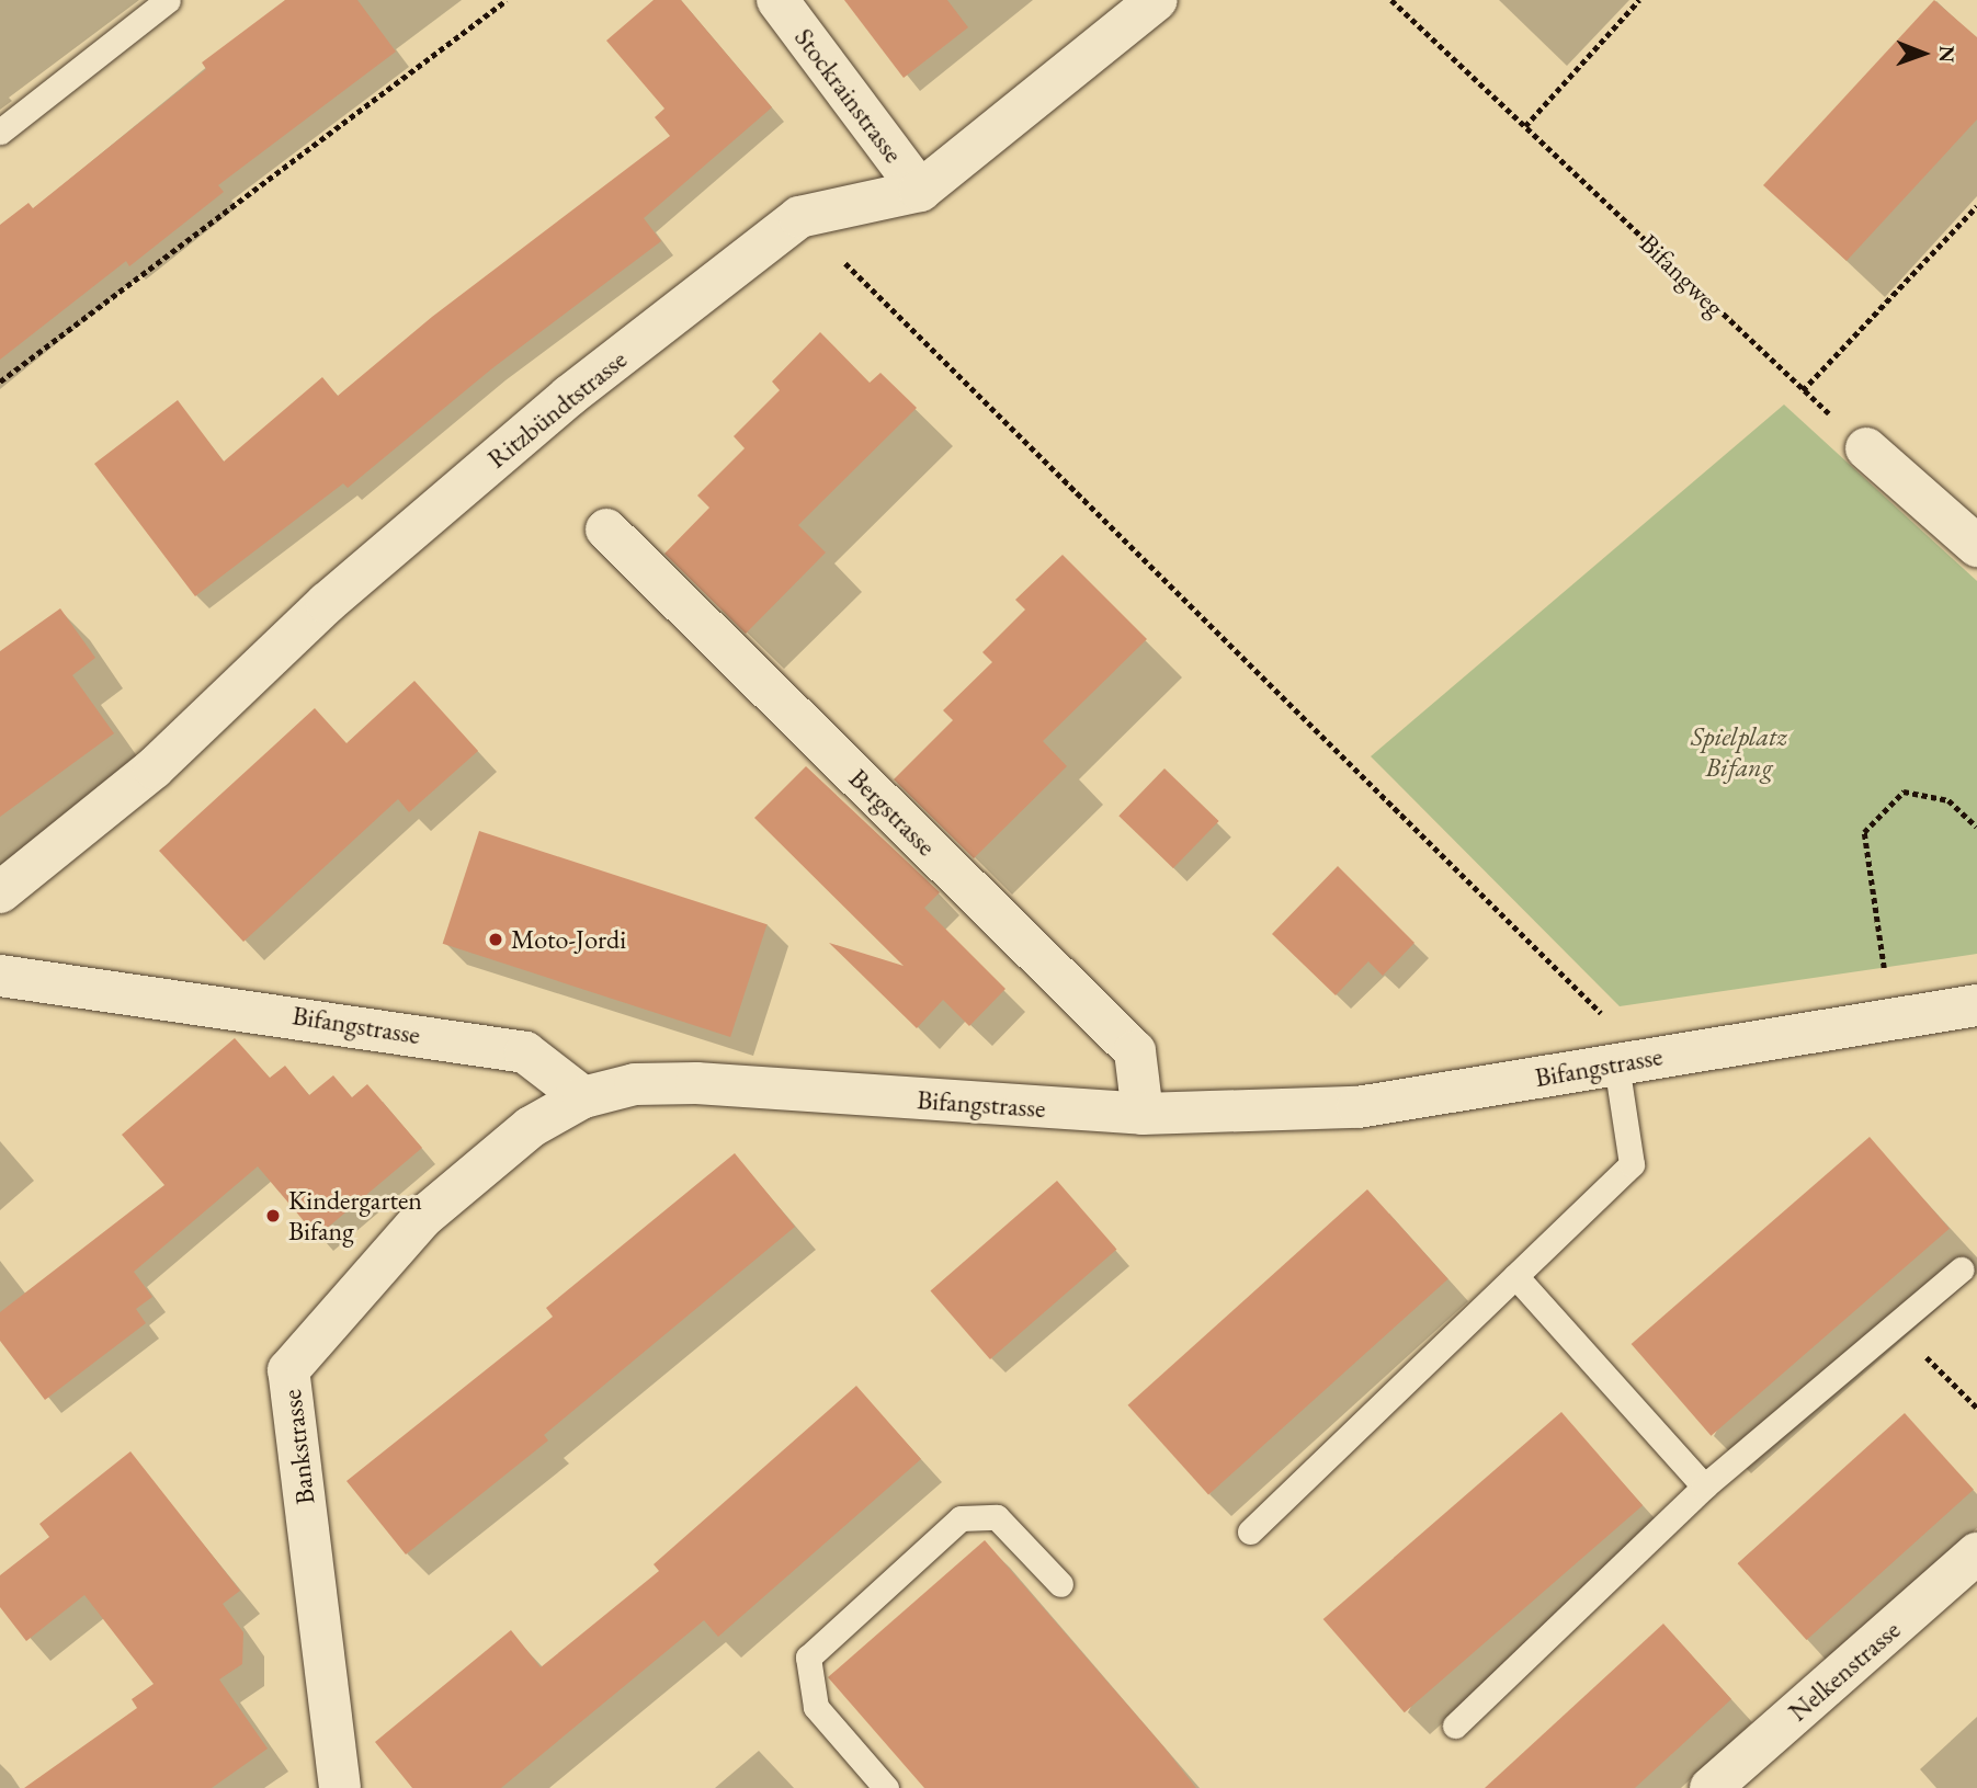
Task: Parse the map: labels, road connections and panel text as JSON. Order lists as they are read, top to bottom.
{
  "streets": {
    "street": [
      "Stockrainstrasse",
      "Ritzbündtstrasse",
      "Bergstrasse",
      "Bifangstrasse",
      "Bankstrasse",
      "Nelkenstrasse"
    ],
    "path": ["Bifangweg"]
  },
  "crossings": [
    ["Stockrainstrasse", "Ritzbündtstrasse"],
    ["Bergstrasse", "Bifangstrasse"],
    ["Bifangstrasse", "Bankstrasse"]
  ],
  "parks": ["Spielplatz Bifang"],
  "places": ["Moto-Jordi", "Kindergarten Bifang"],
  "north": "right"
}
